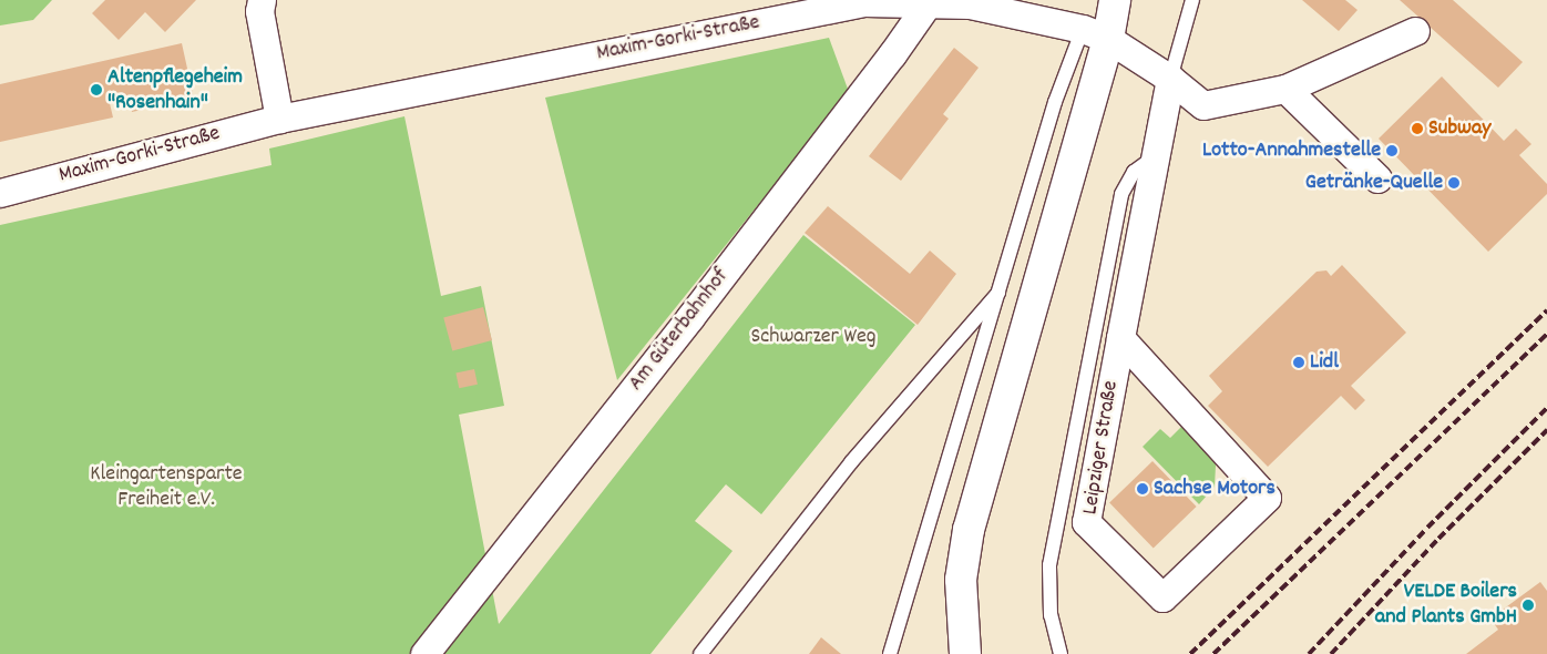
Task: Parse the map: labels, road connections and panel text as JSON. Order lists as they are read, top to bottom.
{
  "streets": {
    "street": ["Maxim-Gorki-Straße", "Am Güterbahnhof", "Leipziger Straße"]
  },
  "crossings": [
    ["Maxim-Gorki-Straße", "Am Güterbahnhof"]
  ],
  "parks": ["Schwarzer Weg", "Kleingartensparte Freiheit e.V."],
  "places": [
    "Altenpflegeheim \"Rosenhain\"",
    "Subway",
    "Lotto-Annahmestelle",
    "Getränke-Quelle",
    "Lidl",
    "Sachse Motors",
    "VELDE Boilers and Plants GmbH"
  ]
}
